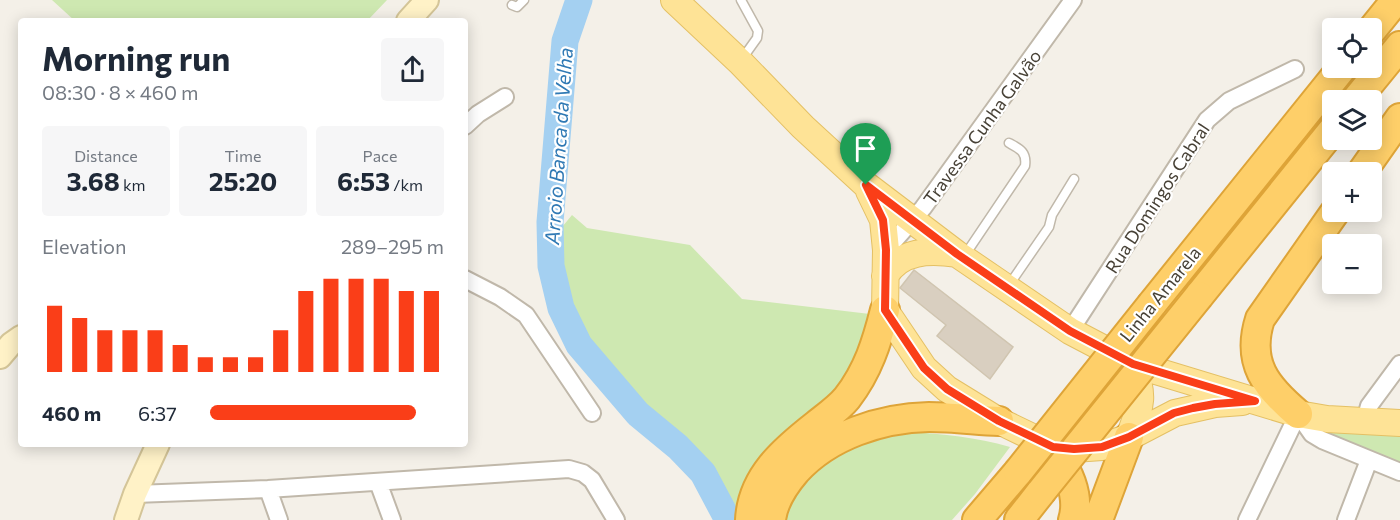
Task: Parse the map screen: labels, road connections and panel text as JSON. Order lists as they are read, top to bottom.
{
  "streets": {
    "highway": ["Linha Amarela"],
    "street": ["Travessa Cunha Galvão", "Rua Domingos Cabral"]
  },
  "water": ["Arroio Banca da Velha"],
  "page": {
    "map_buttons": ["+", "−"],
    "heading": ["Morning run", "08:30 · 8 × 460 m"],
    "stats": [
      ["Distance", "3.68 km"],
      ["Time", "25:20"],
      ["Pace", "6:53 /km"]
    ],
    "chart": ["Elevation", "289–295 m"],
    "list": [
      {
        "name": "460 m",
        "note": "6:37"
      }
    ]
  }
}
